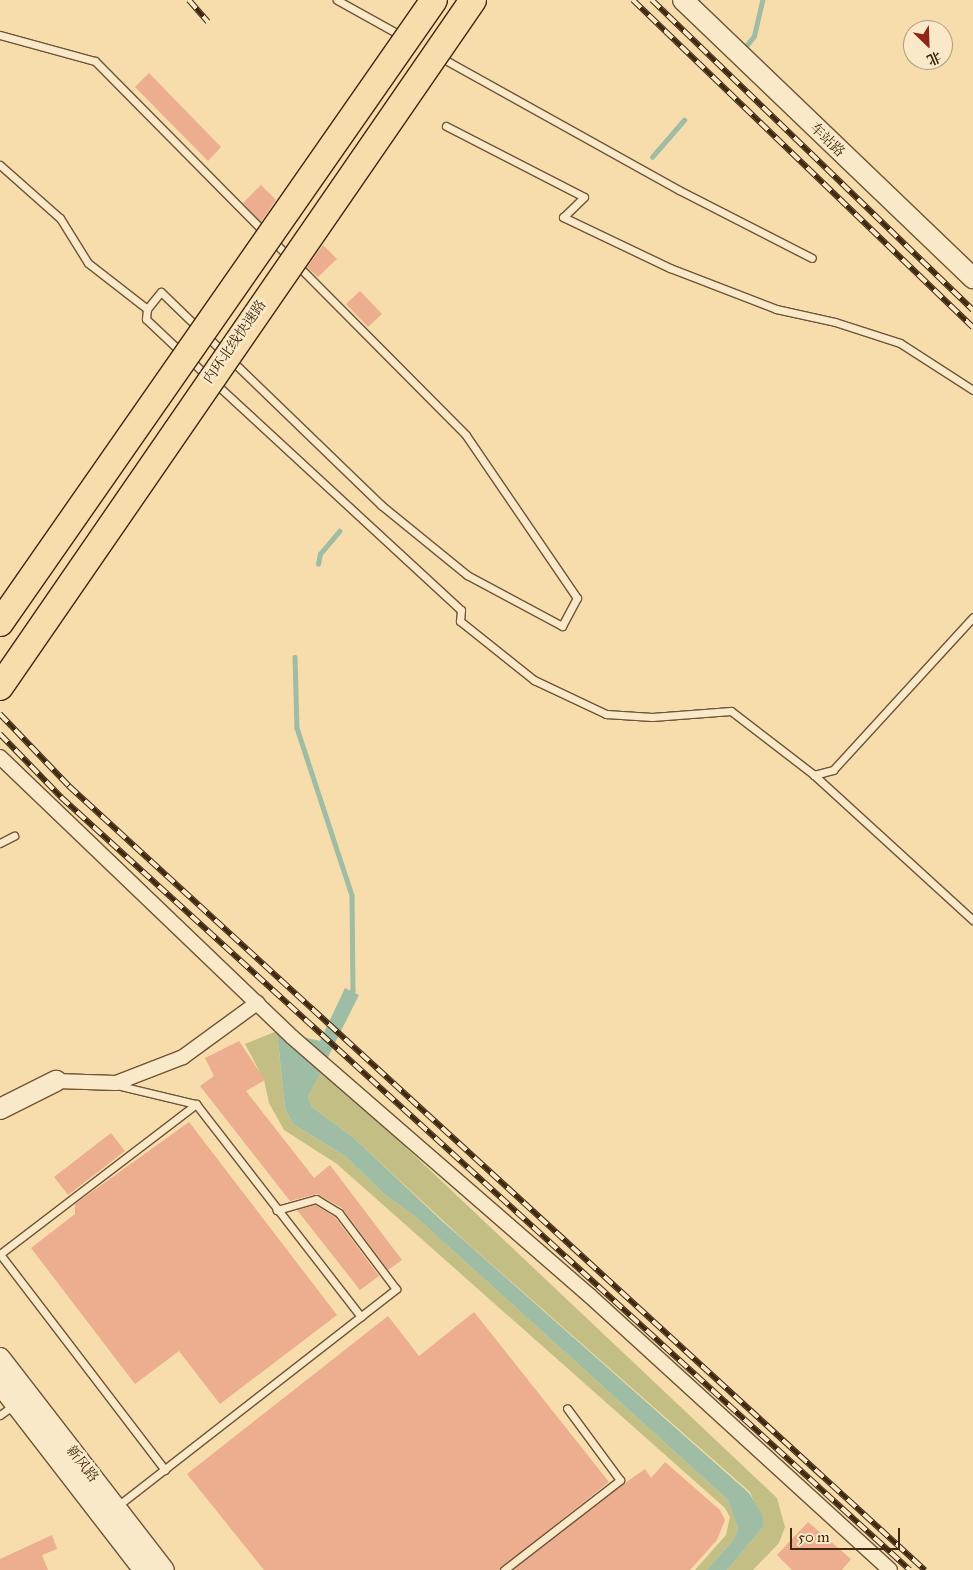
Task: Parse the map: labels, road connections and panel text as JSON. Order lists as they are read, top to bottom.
{
  "streets": {
    "highway": ["内环北线快速路"],
    "main road": ["车站路", "新风路"]
  },
  "scale_bar": "50 m",
  "north": "bottom right"
}
